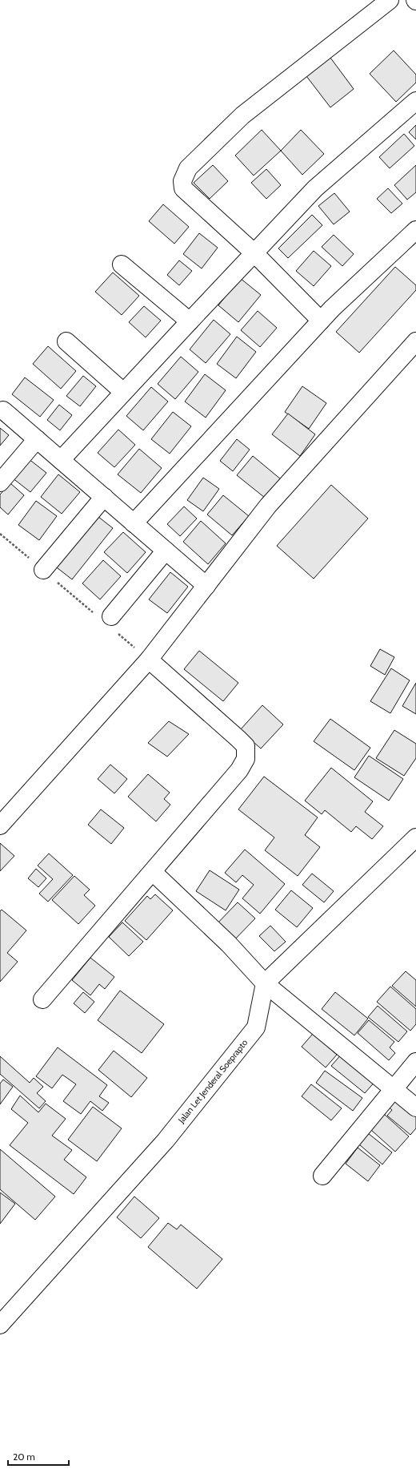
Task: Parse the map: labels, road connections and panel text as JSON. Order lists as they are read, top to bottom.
{
  "streets": {
    "street": ["Jalan Let Jenderal Soeprapto"]
  },
  "scale_bar": "20 m"
}
